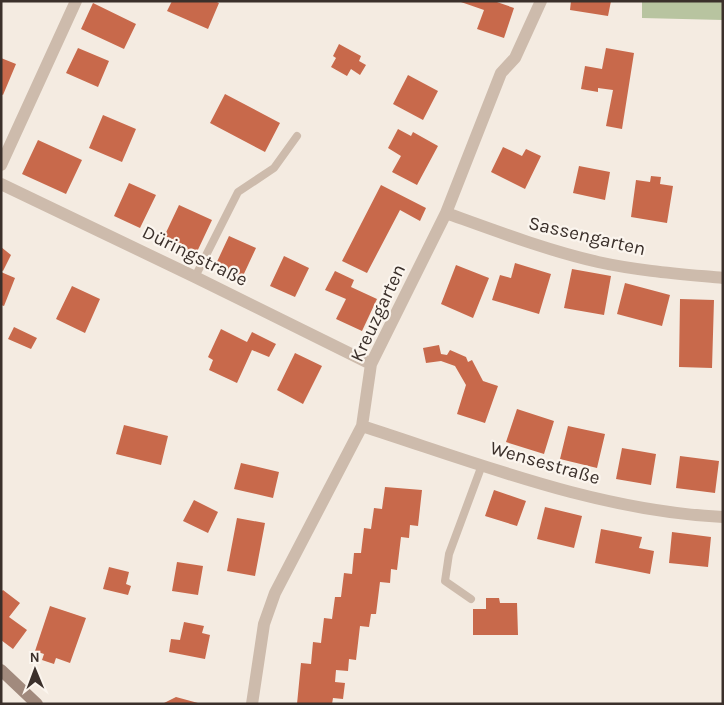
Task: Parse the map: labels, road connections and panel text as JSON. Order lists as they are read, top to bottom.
{
  "streets": {
    "street": [
      "Sassengarten",
      "Düringstraße",
      "Kreuzgarten",
      "Wensestraße"
    ]
  },
  "crossings": [
    ["Sassengarten", "Kreuzgarten"],
    ["Düringstraße", "Kreuzgarten"],
    ["Kreuzgarten", "Wensestraße"]
  ],
  "north": "top"
}
